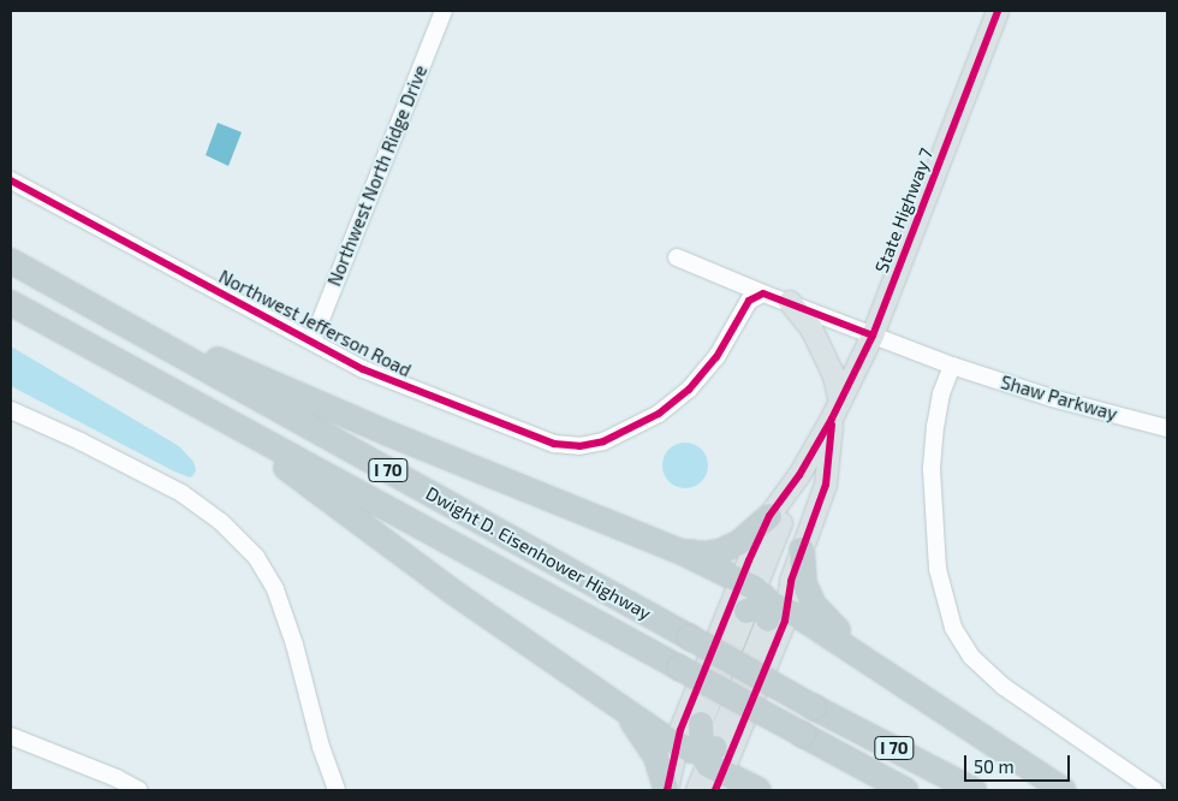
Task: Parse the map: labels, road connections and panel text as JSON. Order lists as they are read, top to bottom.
{
  "streets": {
    "highway": ["I 70", "Dwight D. Eisenhower Highway"],
    "main road": ["State Highway 7"],
    "street": ["Northwest North Ridge Drive", "Northwest Jefferson Road", "Shaw Parkway"]
  },
  "crossings": [
    ["Northwest North Ridge Drive", "Northwest Jefferson Road"],
    ["State Highway 7", "Shaw Parkway"]
  ],
  "scale_bar": "50 m"
}
